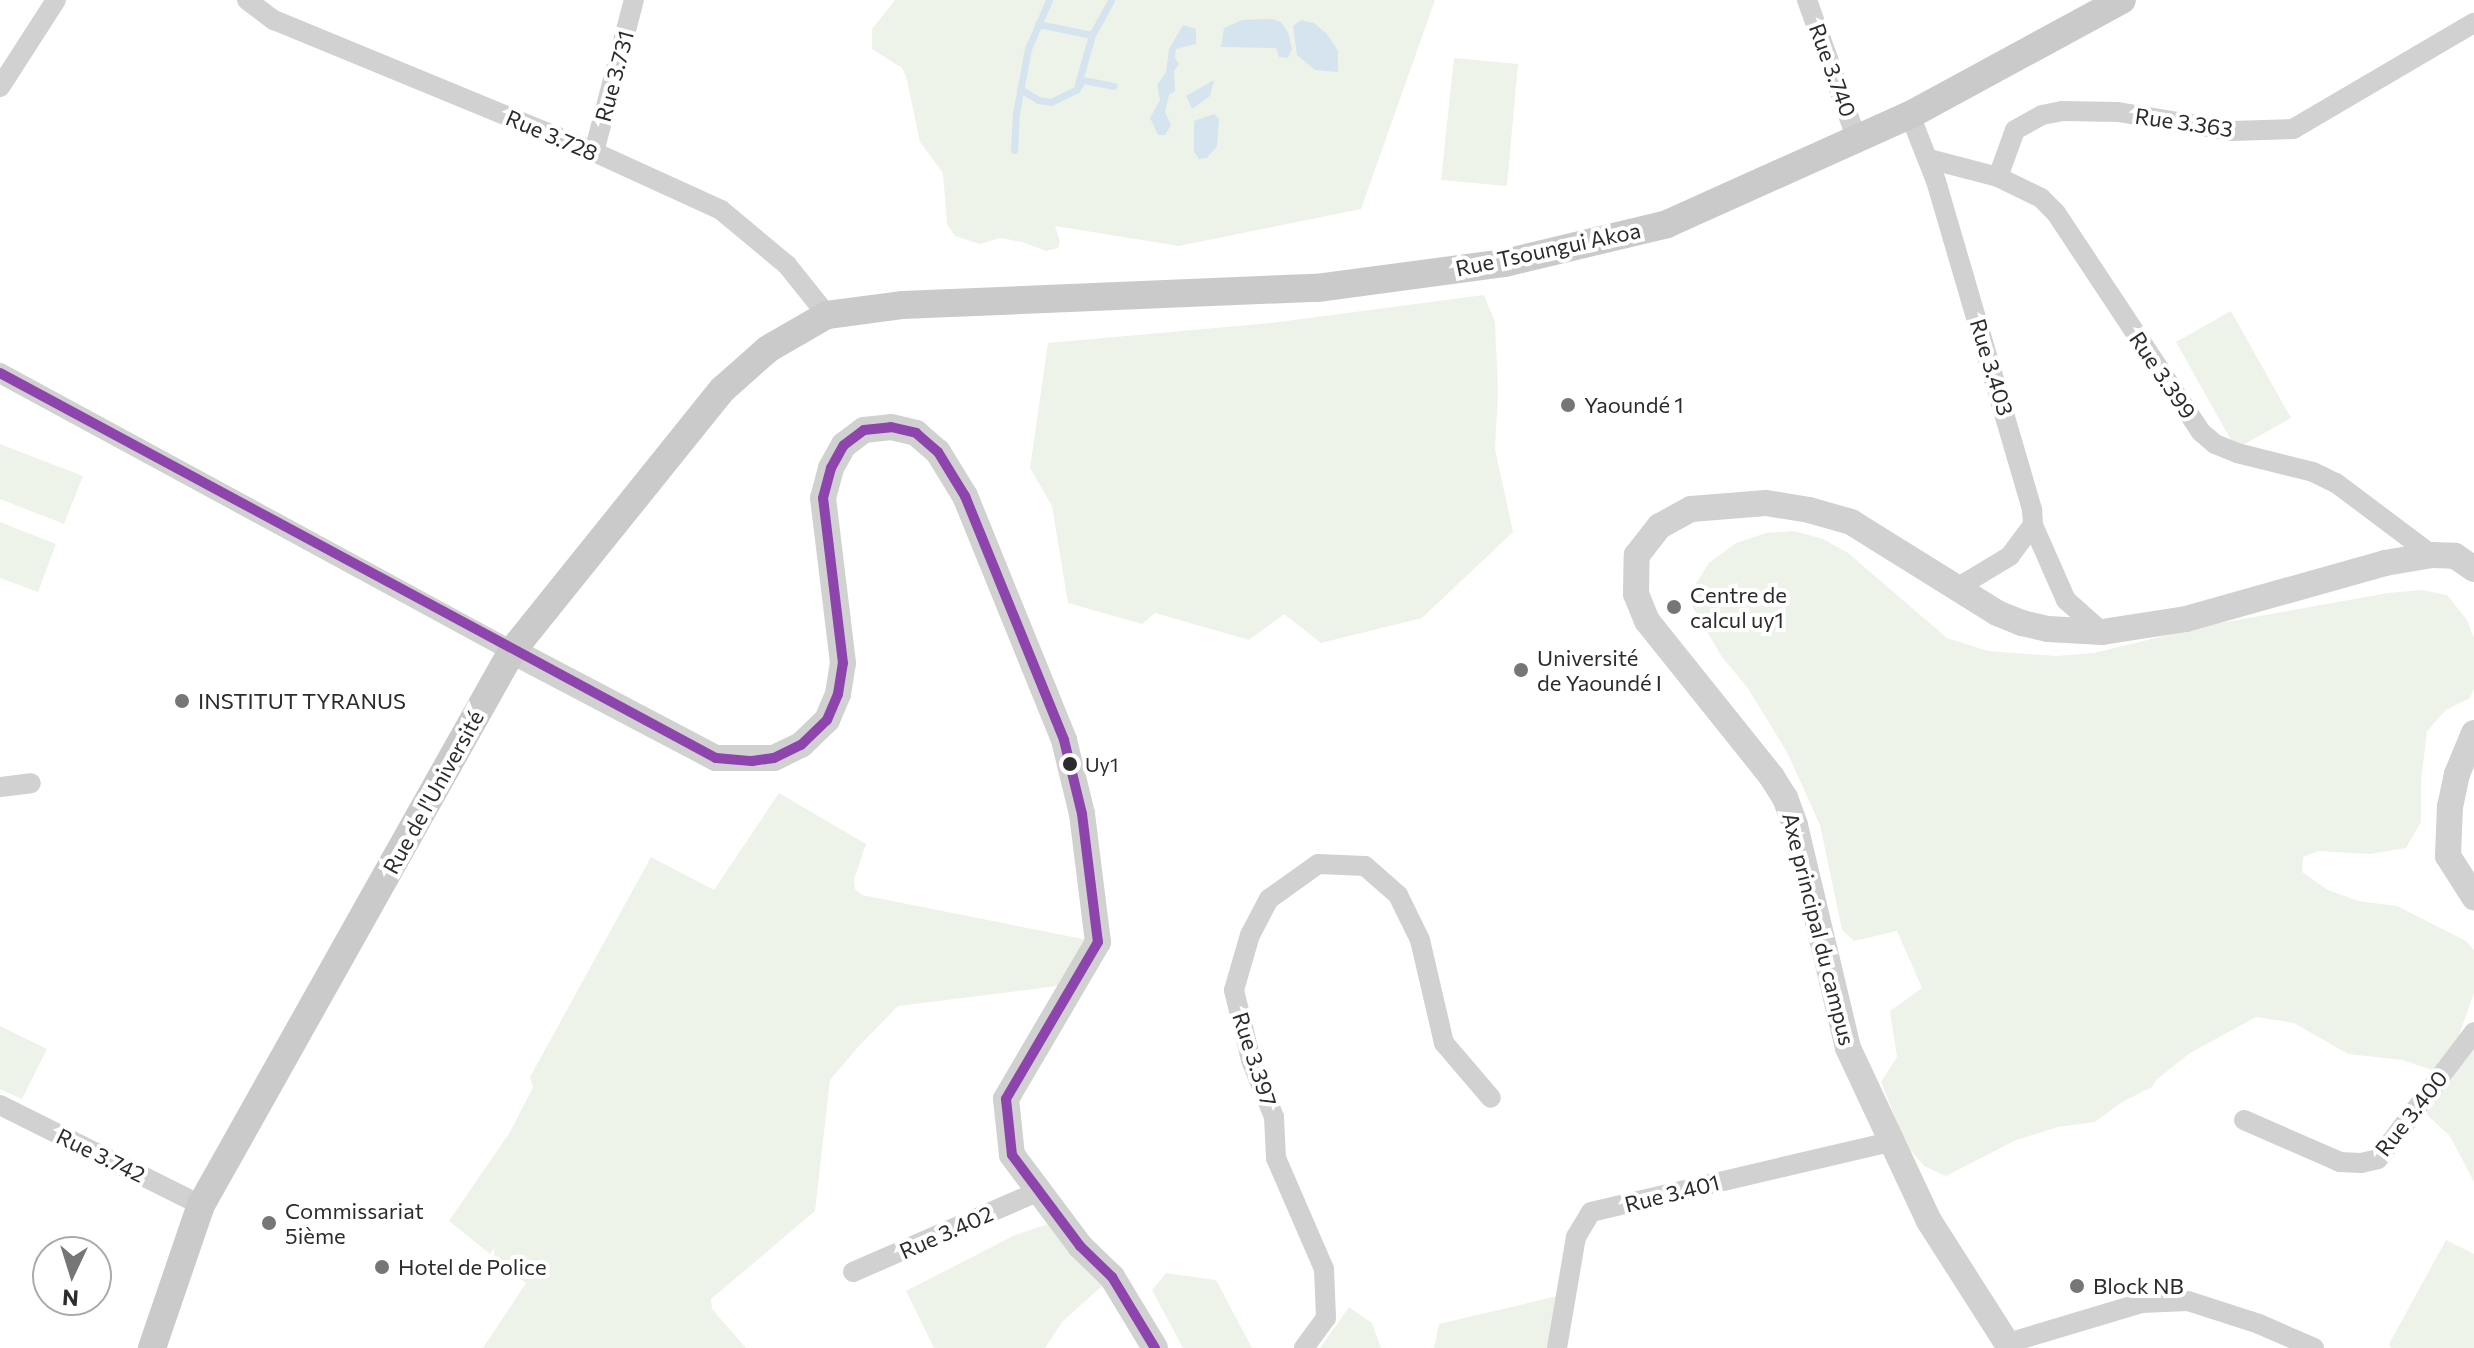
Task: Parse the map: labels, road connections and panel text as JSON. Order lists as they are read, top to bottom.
{
  "streets": {
    "main road": ["Rue Tsoungui Akoa", "Rue de l'Université"],
    "street": [
      "Rue 3.740",
      "Rue 3.731",
      "Rue 3.363",
      "Rue 3.728",
      "Rue 3.403",
      "Rue 3.399",
      "Axe principal du campus",
      "Rue 3.397",
      "Rue 3.400",
      "Rue 3.742",
      "Rue 3.401",
      "Rue 3.402"
    ]
  },
  "crossings": [
    ["Rue 3.740", "Rue Tsoungui Akoa"],
    ["Rue 3.731", "Rue 3.728"],
    ["Rue 3.363", "Rue 3.399"],
    ["Rue 3.728", "Rue Tsoungui Akoa"],
    ["Rue 3.728", "Rue de l'Université"],
    ["Rue Tsoungui Akoa", "Rue 3.403"],
    ["Rue Tsoungui Akoa", "Rue de l'Université"],
    ["Rue 3.403", "Rue 3.399"],
    ["Rue 3.403", "Axe principal du campus"],
    ["Rue 3.399", "Axe principal du campus"],
    ["Rue de l'Université", "Rue 3.742"],
    ["Axe principal du campus", "Rue 3.401"]
  ],
  "places": [
    "Yaoundé 1",
    "Centre de calcul uy1",
    "Université de Yaoundé I",
    "INSTITUT TYRANUS",
    "Uy1",
    "Commissariat 5ième",
    "Hotel de Police",
    "Block NB"
  ],
  "north": "bottom"
}
